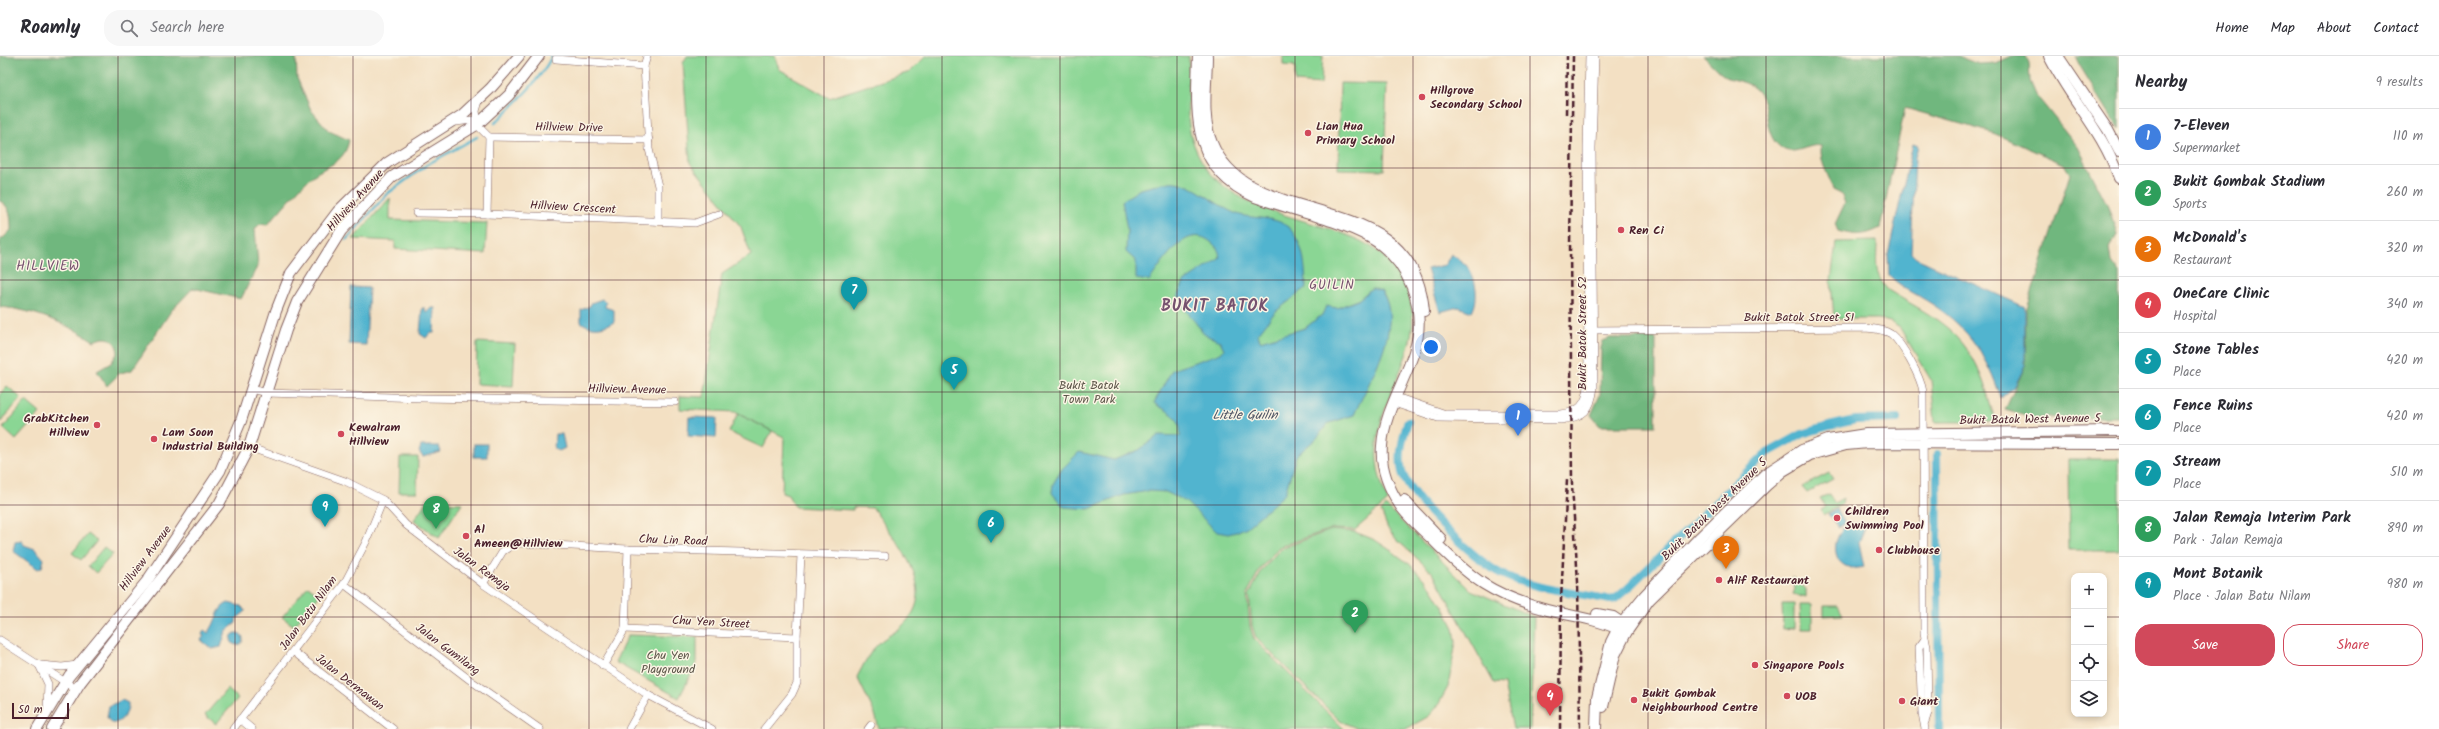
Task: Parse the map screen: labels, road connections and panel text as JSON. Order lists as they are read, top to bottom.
{
  "streets": {
    "street": [
      "Hillview Drive",
      "Hillview Avenue",
      "Hillview Crescent",
      "Bukit Batok Street 51",
      "Bukit Batok Street 52",
      "Bukit Batok West Avenue 5",
      "Chu Lin Road",
      "Jalan Remaja",
      "Jalan Batu Nilam",
      "Chu Yen Street",
      "Jalan Gumilang",
      "Jalan Dermawan"
    ]
  },
  "crossings": [
    ["Hillview Avenue", "Jalan Remaja"],
    ["Bukit Batok Street 51", "Bukit Batok Street 52"],
    ["Bukit Batok Street 51", "Bukit Batok West Avenue 5"],
    ["Chu Lin Road", "Jalan Remaja"],
    ["Jalan Remaja", "Jalan Batu Nilam"],
    ["Jalan Batu Nilam", "Jalan Gumilang"],
    ["Jalan Batu Nilam", "Jalan Dermawan"]
  ],
  "districts": ["HILLVIEW", "GUILIN", "BUKIT BATOK"],
  "water": ["Little Guilin"],
  "parks": ["Bukit Batok Town Park", "Chu Yen Playground"],
  "places": [
    "Hillgrove Secondary School",
    "Lian Hua Primary School",
    "Ren Ci",
    "GrabKitchen Hillview",
    "Kewalram Hillview",
    "Lam Soon Industrial Building",
    "Children Swimming Pool",
    "Al Ameen@Hillview",
    "Clubhouse",
    "Alif Restaurant",
    "Singapore Pools",
    "UOB",
    "Bukit Gombak Neighbourhood Centre",
    "Giant"
  ],
  "scale_bar": "50 m",
  "page": {
    "header": "Roamly",
    "search": "Search here",
    "nav": [
      "Home",
      "Map",
      "About",
      "Contact"
    ],
    "heading": ["Nearby", "9 results"],
    "list": [
      {
        "mark": "1",
        "name": "7-Eleven",
        "note": "Supermarket",
        "value": "110 m"
      },
      {
        "mark": "2",
        "name": "Bukit Gombak Stadium",
        "note": "Sports",
        "value": "260 m"
      },
      {
        "mark": "3",
        "name": "McDonald's",
        "note": "Restaurant",
        "value": "320 m"
      },
      {
        "mark": "4",
        "name": "OneCare Clinic",
        "note": "Hospital",
        "value": "340 m"
      },
      {
        "mark": "5",
        "name": "Stone Tables",
        "note": "Place",
        "value": "420 m"
      },
      {
        "mark": "6",
        "name": "Fence Ruins",
        "note": "Place",
        "value": "420 m"
      },
      {
        "mark": "7",
        "name": "Stream",
        "note": "Place",
        "value": "510 m"
      },
      {
        "mark": "8",
        "name": "Jalan Remaja Interim Park",
        "note": "Park · Jalan Remaja",
        "value": "890 m"
      },
      {
        "mark": "9",
        "name": "Mont Botanik",
        "note": "Place · Jalan Batu Nilam",
        "value": "980 m"
      }
    ],
    "pins": [
      "7",
      "5",
      "1",
      "9",
      "8",
      "6",
      "3",
      "2",
      "4"
    ],
    "map_buttons": ["+", "−"],
    "buttons": ["Save", "Share"],
    "scale": "50 m"
  }
}
